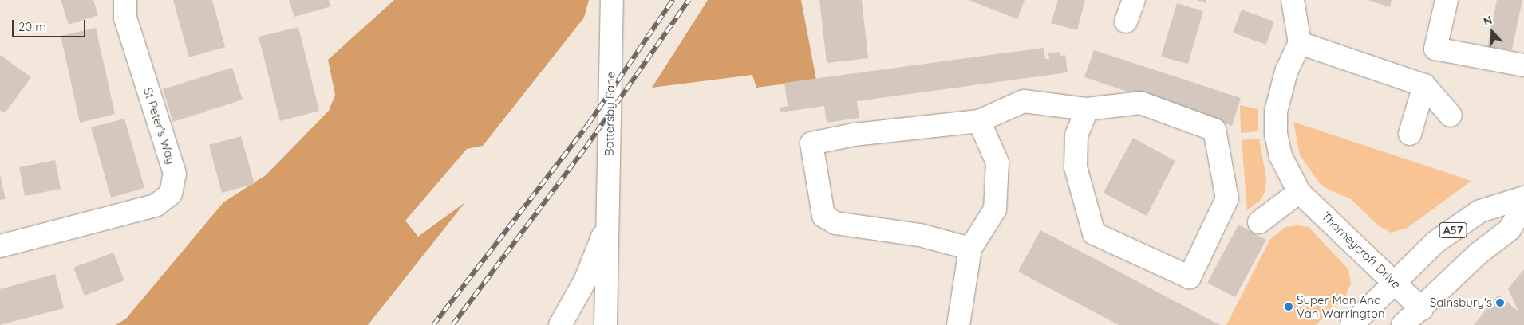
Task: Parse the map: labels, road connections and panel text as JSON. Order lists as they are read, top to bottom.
{
  "streets": {
    "street": [
      "Battersby Lane",
      "St Peter's Way",
      "A57",
      "Thorneycroft Drive"
    ]
  },
  "crossings": [
    ["A57", "Thorneycroft Drive"]
  ],
  "places": ["Sainsbury's", "Super Man And Van Warrington"],
  "scale_bar": "20 m",
  "north": "top"
}
